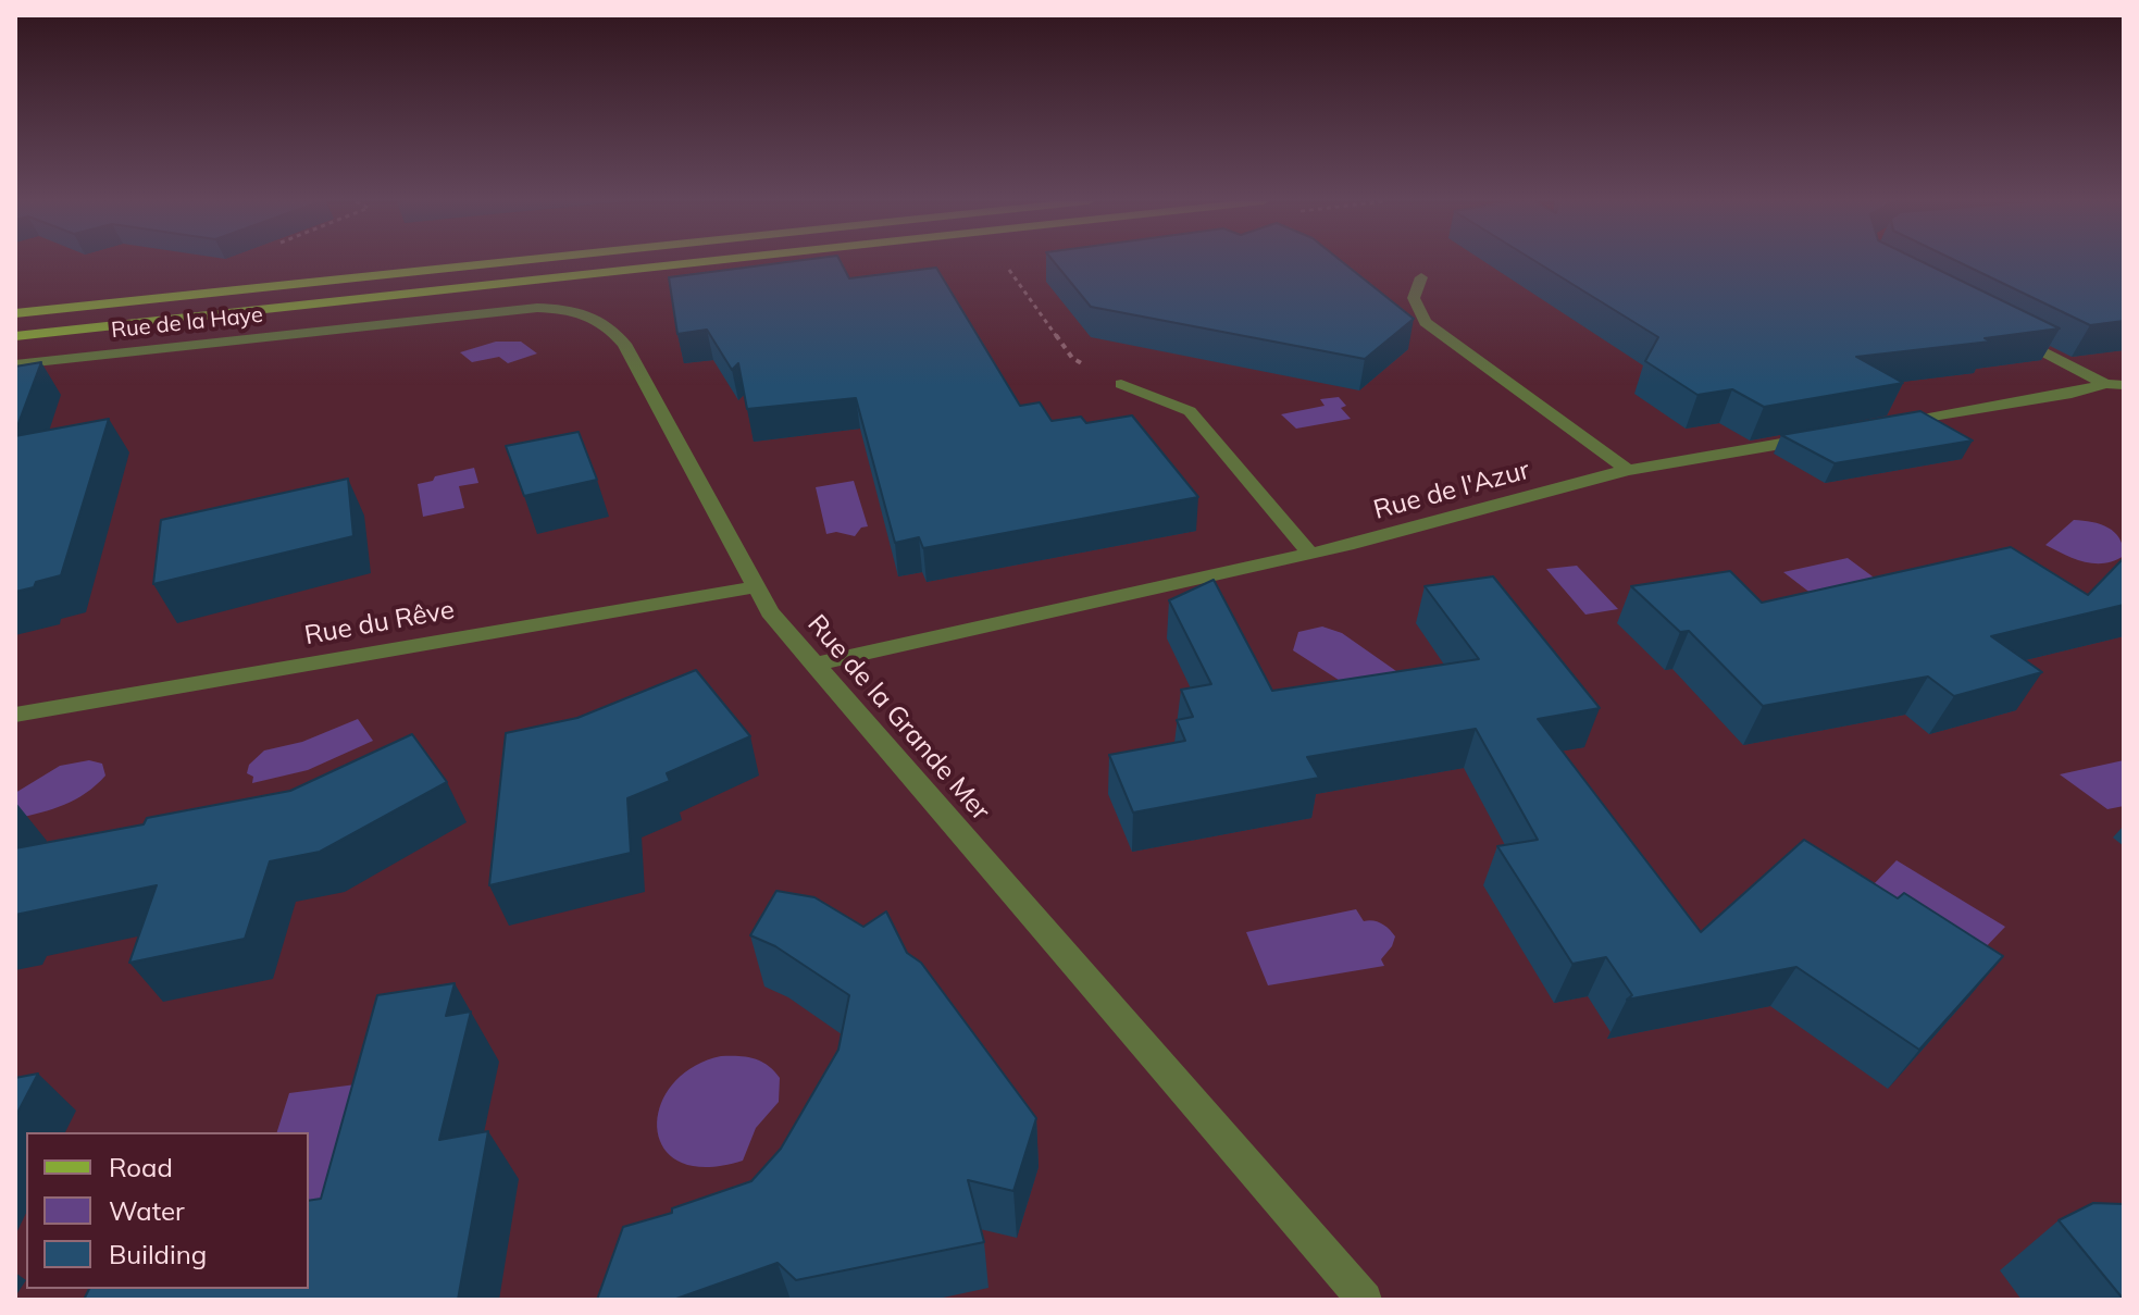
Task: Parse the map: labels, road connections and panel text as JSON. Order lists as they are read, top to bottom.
{
  "streets": {
    "street": [
      "Rue de la Haye",
      "Rue de l'Azur",
      "Rue du Rêve",
      "Rue de la Grande Mer"
    ]
  },
  "crossings": [
    ["Rue de la Haye", "Rue de la Grande Mer"],
    ["Rue de l'Azur", "Rue de la Grande Mer"],
    ["Rue du Rêve", "Rue de la Grande Mer"]
  ],
  "legend": ["Road", "Water", "Building"]
}
